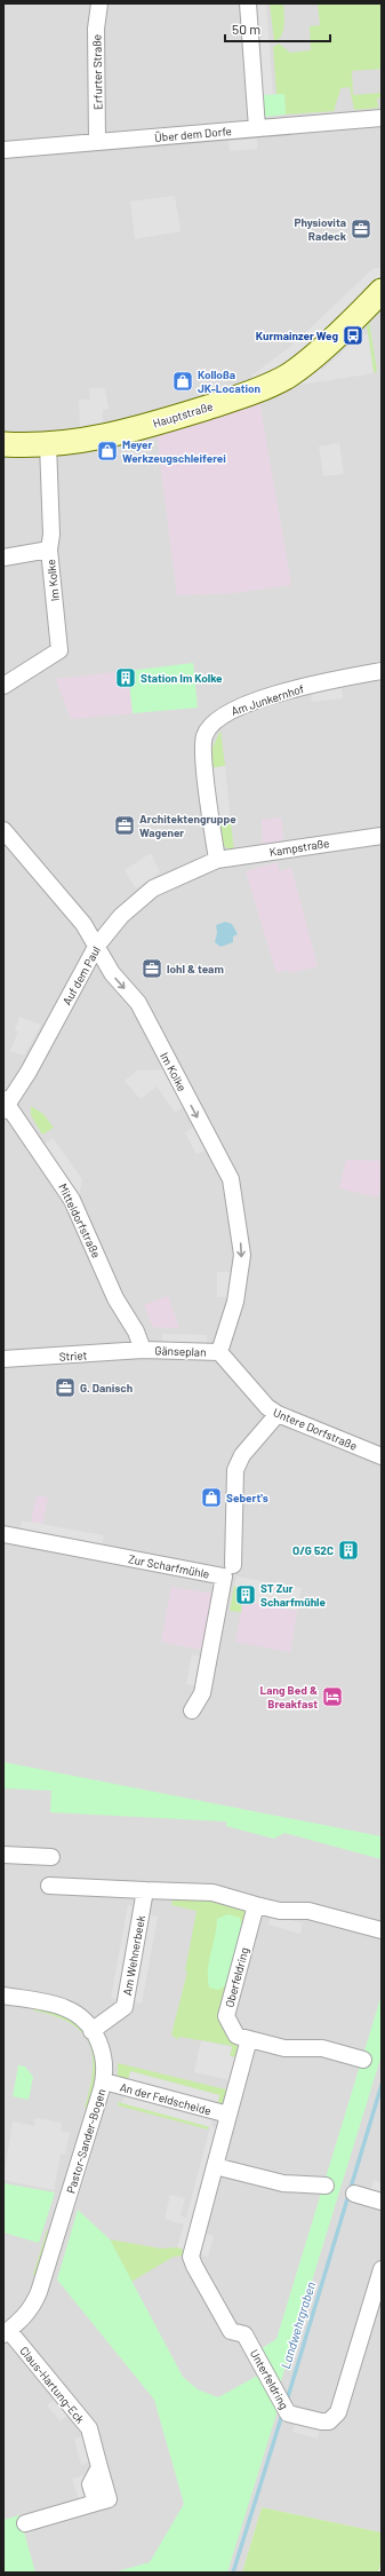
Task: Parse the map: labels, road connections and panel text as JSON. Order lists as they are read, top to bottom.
{
  "streets": {
    "main road": ["Hauptstraße"],
    "street": [
      "Erfurter Straße",
      "Über dem Dorfe",
      "Im Kolke",
      "Am Junkernhof",
      "Kampstraße",
      "Auf dem Paul",
      "Mitteldorfstraße",
      "Gänseplan",
      "Striet",
      "Untere Dorfstraße",
      "Zur Scharfmühle",
      "Am Wehnerbeek",
      "Oberfeldring",
      "An der Feldscheide",
      "Pastor-Sander-Bogen",
      "Unterfeldring",
      "Claus-Hartung-Eck"
    ]
  },
  "crossings": [
    ["Erfurter Straße", "Über dem Dorfe"],
    ["Hauptstraße", "Im Kolke"],
    ["Im Kolke", "Auf dem Paul"],
    ["Im Kolke", "Gänseplan"],
    ["Im Kolke", "Untere Dorfstraße"],
    ["Am Junkernhof", "Kampstraße"],
    ["Am Junkernhof", "Auf dem Paul"],
    ["Kampstraße", "Auf dem Paul"],
    ["Auf dem Paul", "Mitteldorfstraße"],
    ["Mitteldorfstraße", "Gänseplan"],
    ["Mitteldorfstraße", "Striet"],
    ["Gänseplan", "Striet"],
    ["Gänseplan", "Untere Dorfstraße"],
    ["Am Wehnerbeek", "Pastor-Sander-Bogen"],
    ["An der Feldscheide", "Pastor-Sander-Bogen"],
    ["An der Feldscheide", "Unterfeldring"],
    ["Pastor-Sander-Bogen", "Claus-Hartung-Eck"]
  ],
  "one_way": ["Im Kolke"],
  "water": ["Landwehrgraben"],
  "places": {
    "office": [
      "Physiovita Radeck",
      "Architektengruppe Wagener",
      "lohl & team",
      "G. Danisch"
    ],
    "bus stop": ["Kurmainzer Weg"],
    "shop": ["Kolloßa JK-Location", "Meyer Werkzeugschleiferei", "Sebert's"],
    "building": ["Station Im Kolke", "O/G 52C", "ST Zur Scharfmühle"],
    "hotel": ["Lang Bed & Breakfast"]
  },
  "scale_bar": "50 m"
}
